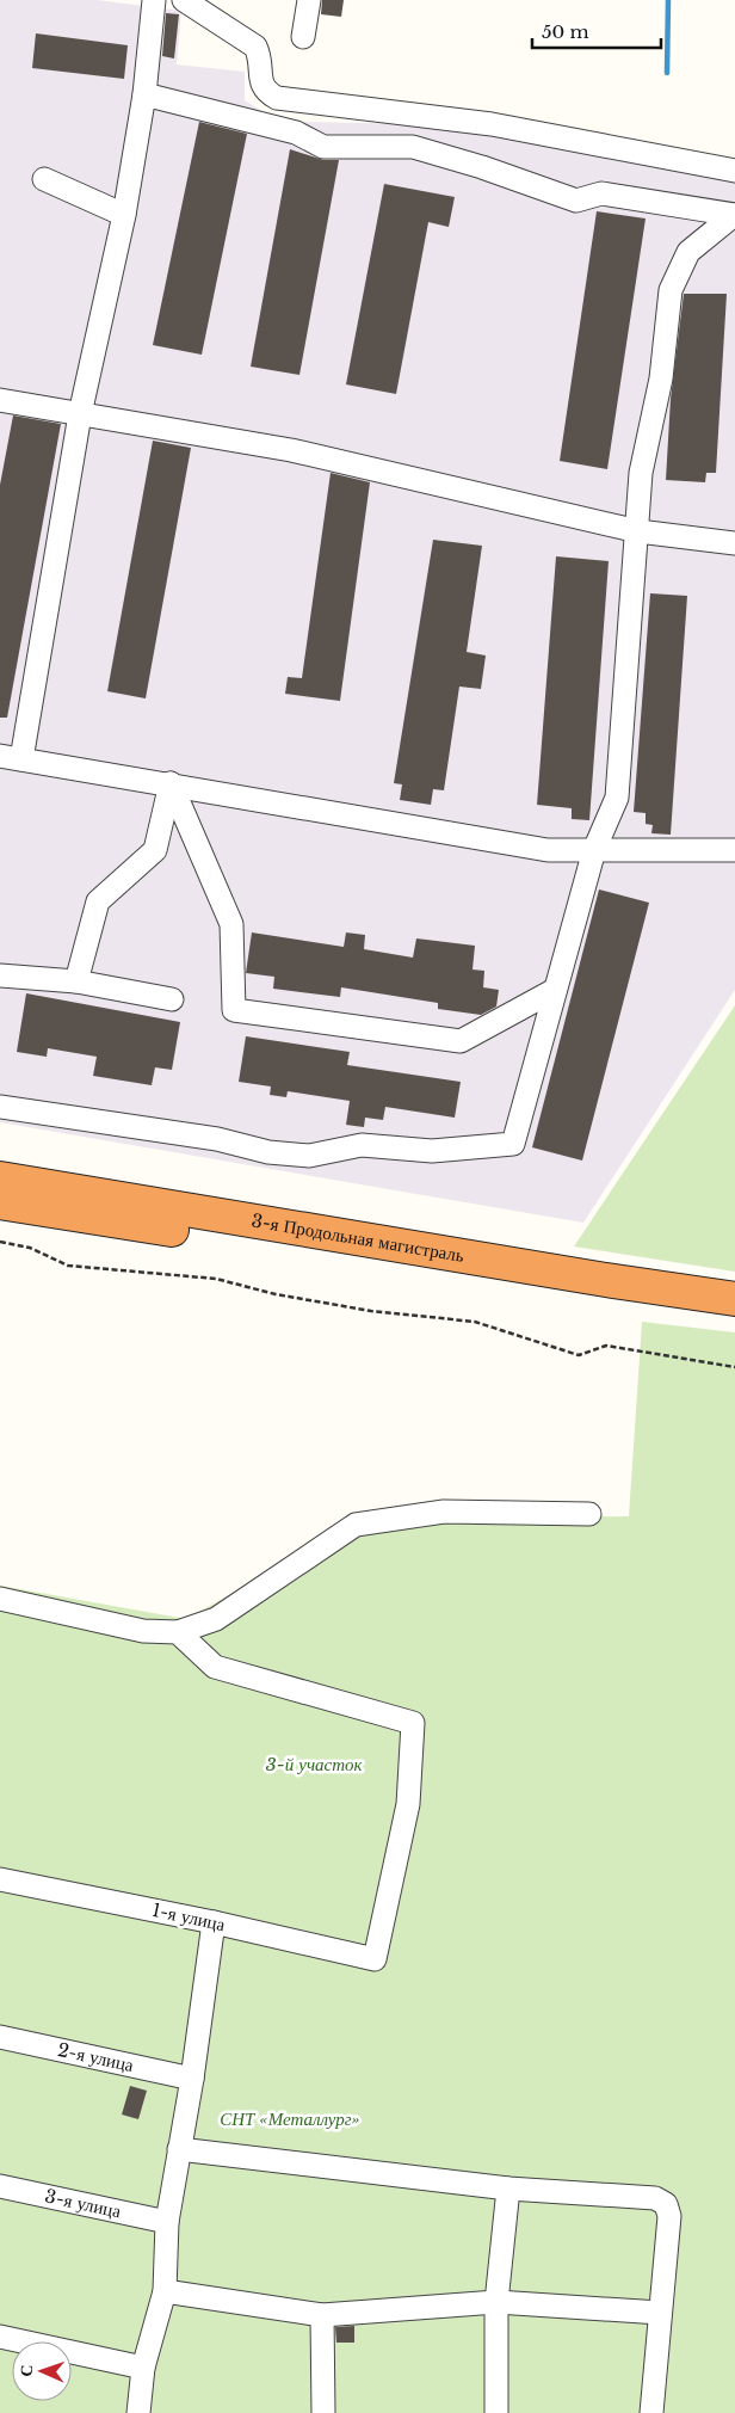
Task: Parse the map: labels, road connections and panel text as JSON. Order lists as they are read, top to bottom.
{
  "streets": {
    "highway": ["3-я Продольная магистраль"],
    "street": ["1-я улица", "2-я улица", "3-я улица"]
  },
  "parks": ["3-й участок", "СНТ «Металлург»"],
  "scale_bar": "50 m",
  "north": "left"
}
